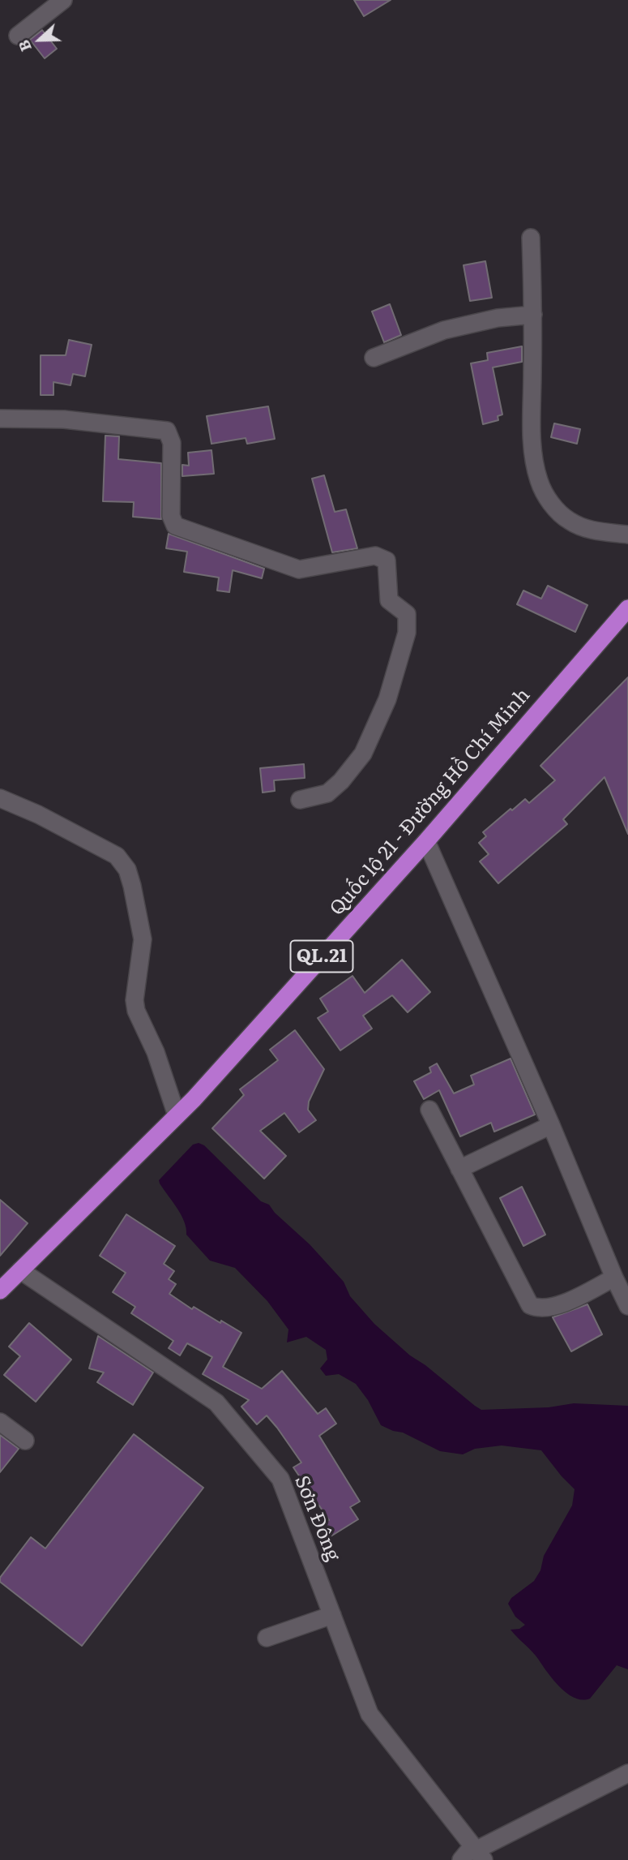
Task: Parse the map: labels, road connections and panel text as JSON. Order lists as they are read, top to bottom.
{
  "streets": {
    "highway": ["Quốc lộ 21 - Đường Hồ Chí Minh", "QL.21"],
    "street": ["Sơn Đông"]
  },
  "crossings": [
    ["Quốc lộ 21 - Đường Hồ Chí Minh", "Sơn Đông"]
  ],
  "north": "left"
}
